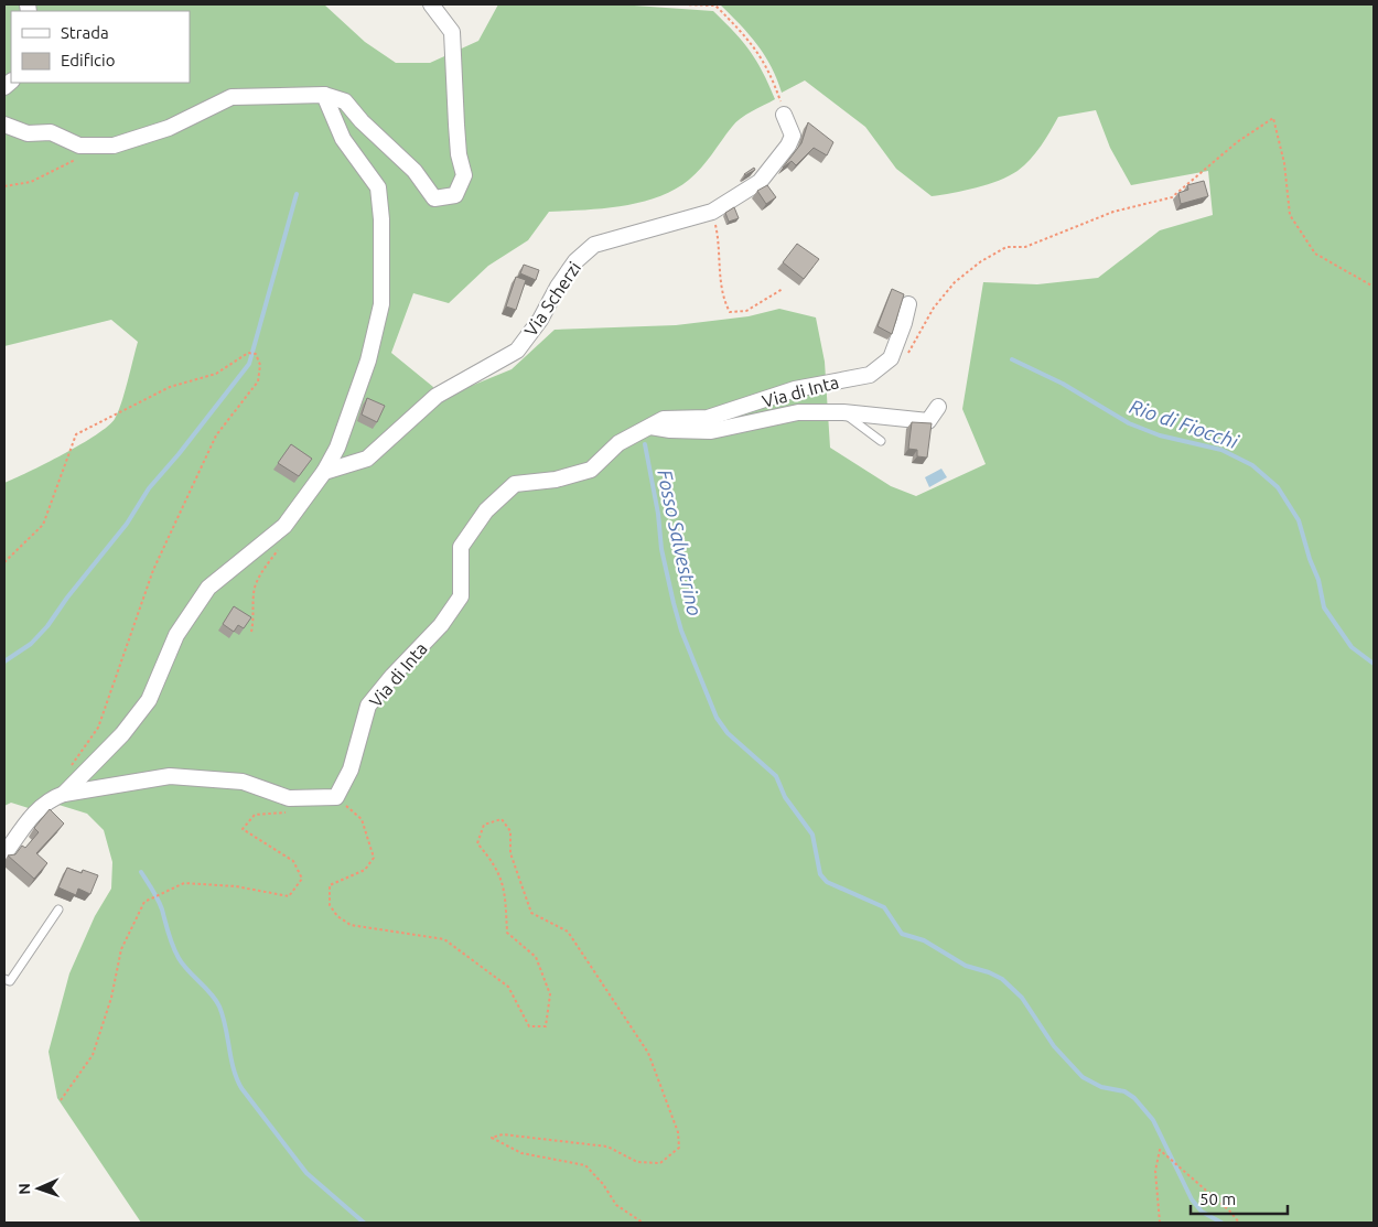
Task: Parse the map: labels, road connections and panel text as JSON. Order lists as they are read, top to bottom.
{
  "streets": {
    "street": ["Via Scherzi", "Via di Inta"]
  },
  "water": ["Rio di Fiocchi", "Fosso Salvestrino"],
  "legend": ["Strada", "Edificio"],
  "scale_bar": "50 m",
  "north": "left"
}
